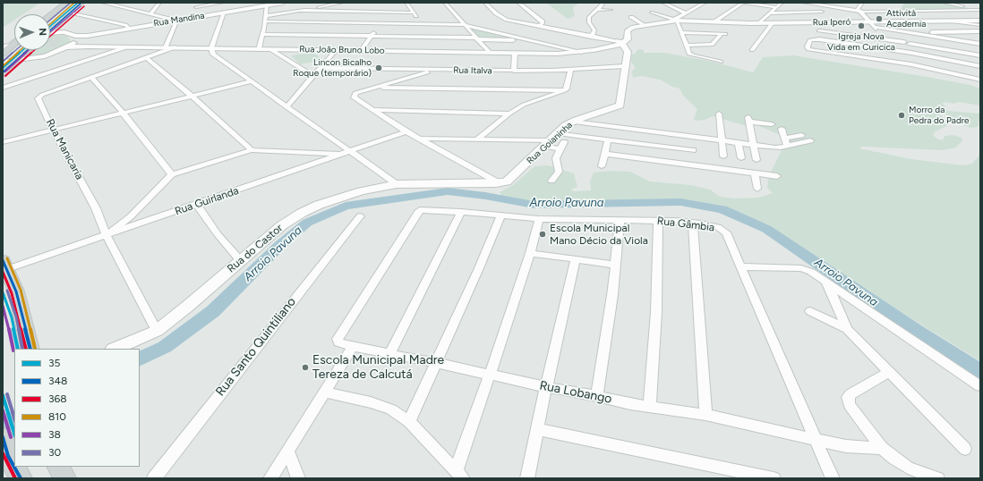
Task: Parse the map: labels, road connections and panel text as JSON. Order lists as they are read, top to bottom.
{
  "streets": {
    "street": [
      "Rua Mandina",
      "Rua Iperó",
      "Rua João Bruno Lobo",
      "Rua Italva",
      "Rua Goianinha",
      "Rua Manicaria",
      "Rua Guirlanda",
      "Rua Gâmbia",
      "Rua do Castor",
      "Rua Santo Quintiliano",
      "Rua Lobango"
    ]
  },
  "crossings": [
    ["Rua Iperó", "Rua João Bruno Lobo"],
    ["Rua João Bruno Lobo", "Rua Goianinha"],
    ["Rua João Bruno Lobo", "Rua Manicaria"],
    ["Rua Italva", "Rua Goianinha"],
    ["Rua Goianinha", "Rua do Castor"],
    ["Rua Manicaria", "Rua Guirlanda"],
    ["Rua Manicaria", "Rua do Castor"],
    ["Rua Gâmbia", "Rua Lobango"]
  ],
  "water": ["Arroio Pavuna"],
  "places": [
    "Attività Academia",
    "Igreja Nova Vida em Curicica",
    "Lincon Bicalho Roque (temporário)",
    "Morro da Pedra do Padre",
    "Escola Municipal Mano Décio da Viola",
    "Escola Municipal Madre Tereza de Calcutá"
  ],
  "lines": [
    "transit line 35",
    "transit line 348",
    "transit line 810",
    "transit line 30",
    "transit line 368",
    "transit line 38"
  ],
  "legend": [
    "35",
    "348",
    "368",
    "810",
    "38",
    "30"
  ],
  "north": "right"
}
